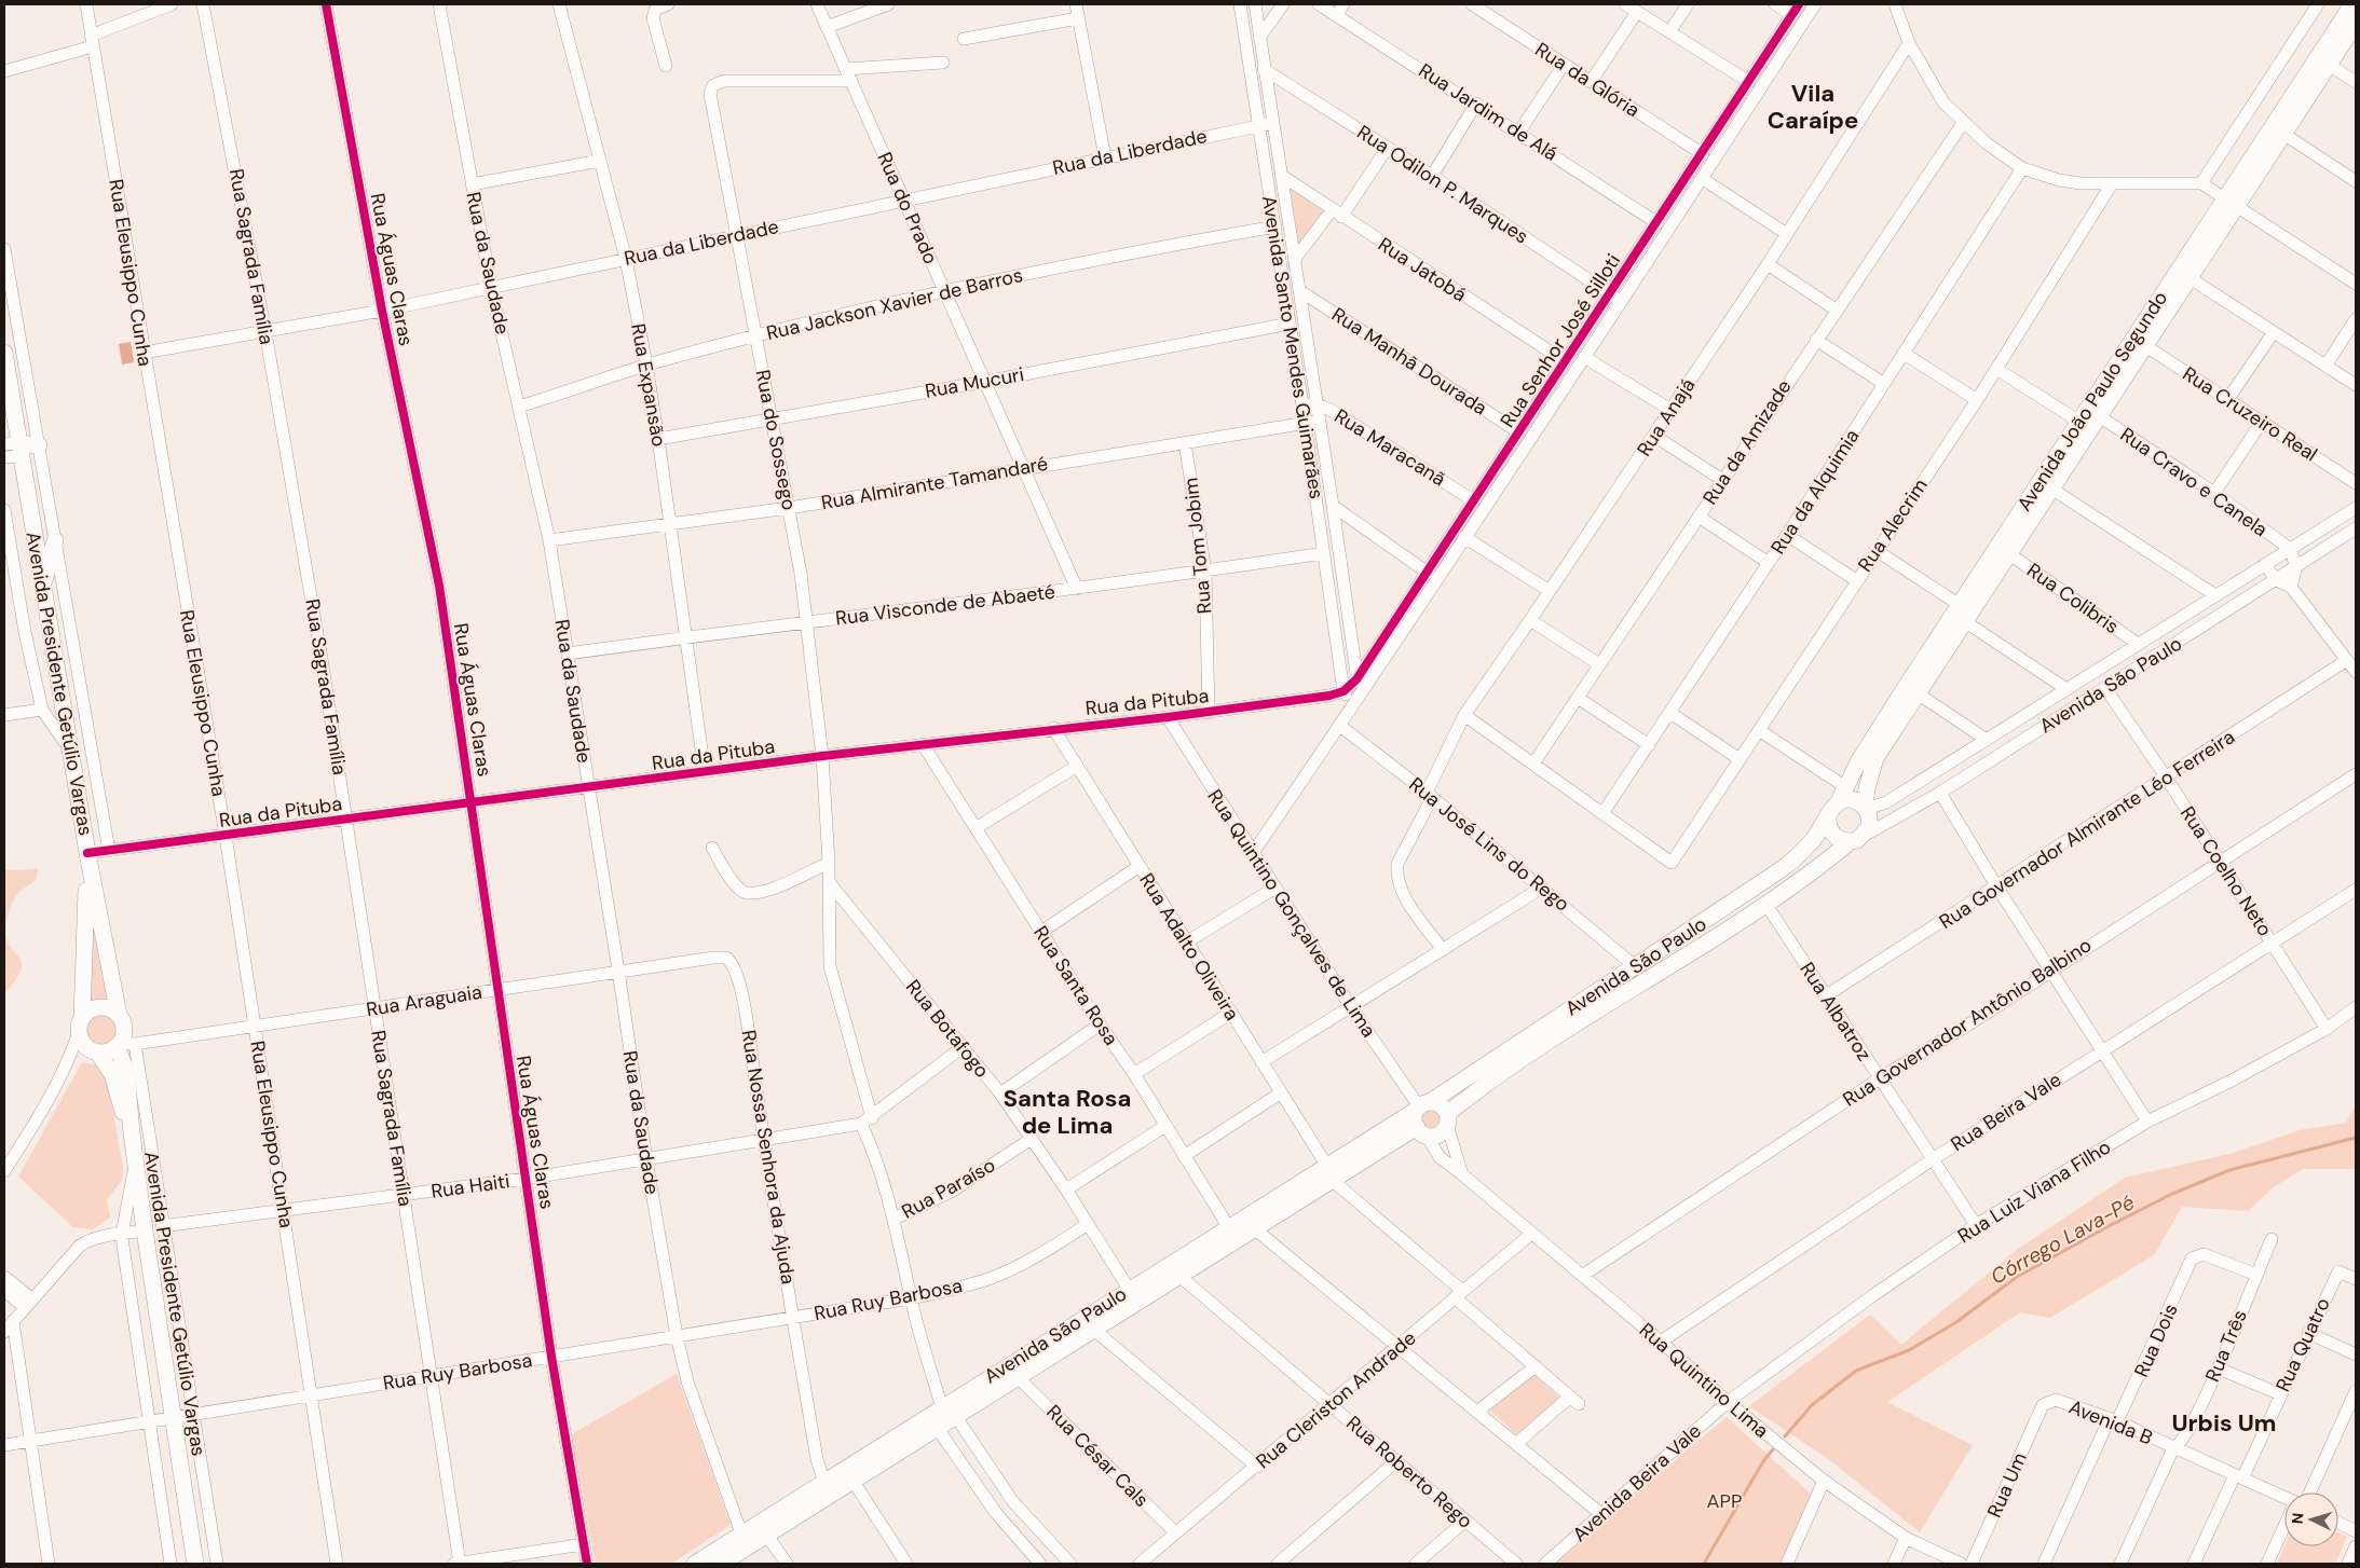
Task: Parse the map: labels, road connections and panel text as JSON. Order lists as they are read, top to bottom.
{
  "streets": {
    "main road": ["Avenida João Paulo Segundo", "Avenida Presidente Getúlio Vargas", "Avenida São Paulo"],
    "street": [
      "Rua da Glória",
      "Rua Jardim de Alá",
      "Rua da Liberdade",
      "Rua Odilon P. Marques",
      "Rua do Prado",
      "Rua Sagrada Família",
      "Rua da Saudade",
      "Rua Águas Claras",
      "Rua Jatobá",
      "Rua Eleusippo Cunha",
      "Rua Jackson Xavier de Barros",
      "Rua Senhor José Silloti",
      "Avenida Santo Mendes Guimarães",
      "Rua Manhã Dourada",
      "Rua Mucuri",
      "Rua Expansão",
      "Rua Cruzeiro Real",
      "Rua Anajá",
      "Rua do Sossego",
      "Rua da Amizade",
      "Rua Maracanã",
      "Rua Cravo e Canela",
      "Rua Almirante Tamandaré",
      "Rua da Alquimia",
      "Rua Alecrim",
      "Rua Tom Jobim",
      "Rua Colibris",
      "Rua Visconde de Abaeté",
      "Rua da Pituba",
      "Rua Governador Almirante Léo Ferreira",
      "Rua José Lins do Rego",
      "Rua Coelho Neto",
      "Rua Quintino Gonçalves de Lima",
      "Rua Adalto Oliveira",
      "Rua Santa Rosa",
      "Rua Araguaia",
      "Rua Albatroz",
      "Rua Governador Antônio Balbino",
      "Rua Botafogo",
      "Rua Beira Vale",
      "Rua Nossa Senhora da Ajuda",
      "Rua Haiti",
      "Rua Paraíso",
      "Rua Luiz Viana Filho",
      "Rua Ruy Barbosa",
      "Rua Dois",
      "Rua Quatro",
      "Rua Três",
      "Rua Quintino Lima",
      "Rua Cleriston Andrade",
      "Avenida B",
      "Rua César Cals",
      "Rua Roberto Rego",
      "Avenida Beira Vale",
      "Rua Um"
    ]
  },
  "crossings": [
    ["Rua da Glória", "Rua Senhor José Silloti"],
    ["Rua Jardim de Alá", "Rua Senhor José Silloti"],
    ["Rua da Liberdade", "Rua do Prado"],
    ["Rua da Liberdade", "Rua Sagrada Família"],
    ["Rua da Liberdade", "Rua da Saudade"],
    ["Rua da Liberdade", "Rua Águas Claras"],
    ["Rua da Liberdade", "Rua Eleusippo Cunha"],
    ["Rua da Liberdade", "Avenida Santo Mendes Guimarães"],
    ["Rua da Liberdade", "Rua Expansão"],
    ["Rua da Liberdade", "Rua do Sossego"],
    ["Rua Odilon P. Marques", "Rua Senhor José Silloti"],
    ["Rua Odilon P. Marques", "Avenida Santo Mendes Guimarães"],
    ["Rua do Prado", "Rua Jackson Xavier de Barros"],
    ["Rua do Prado", "Rua Mucuri"],
    ["Rua do Prado", "Rua do Sossego"],
    ["Rua do Prado", "Rua Almirante Tamandaré"],
    ["Rua do Prado", "Rua Visconde de Abaeté"],
    ["Rua Sagrada Família", "Rua da Pituba"],
    ["Rua Sagrada Família", "Rua Araguaia"],
    ["Rua Sagrada Família", "Rua Haiti"],
    ["Rua Sagrada Família", "Rua Ruy Barbosa"],
    ["Rua da Saudade", "Rua Jackson Xavier de Barros"],
    ["Rua da Saudade", "Rua Almirante Tamandaré"],
    ["Rua da Saudade", "Rua Visconde de Abaeté"],
    ["Rua da Saudade", "Avenida São Paulo"],
    ["Rua da Saudade", "Rua da Pituba"],
    ["Rua da Saudade", "Rua Araguaia"],
    ["Rua da Saudade", "Rua Haiti"],
    ["Rua da Saudade", "Rua Ruy Barbosa"],
    ["Rua Águas Claras", "Rua da Pituba"],
    ["Rua Águas Claras", "Rua Araguaia"],
    ["Rua Águas Claras", "Rua Haiti"],
    ["Rua Águas Claras", "Rua Ruy Barbosa"],
    ["Rua Jatobá", "Rua Senhor José Silloti"],
    ["Rua Jatobá", "Avenida Santo Mendes Guimarães"],
    ["Rua Eleusippo Cunha", "Rua da Pituba"],
    ["Rua Eleusippo Cunha", "Rua Araguaia"],
    ["Rua Eleusippo Cunha", "Rua Haiti"],
    ["Rua Eleusippo Cunha", "Rua Ruy Barbosa"],
    ["Rua Jackson Xavier de Barros", "Avenida Santo Mendes Guimarães"],
    ["Rua Jackson Xavier de Barros", "Rua Expansão"],
    ["Rua Jackson Xavier de Barros", "Rua do Sossego"],
    ["Rua Senhor José Silloti", "Avenida Santo Mendes Guimarães"],
    ["Rua Senhor José Silloti", "Rua Manhã Dourada"],
    ["Rua Senhor José Silloti", "Rua Maracanã"],
    ["Rua Senhor José Silloti", "Rua da Pituba"],
    ["Rua Senhor José Silloti", "Rua José Lins do Rego"],
    ["Rua Senhor José Silloti", "Rua Quintino Gonçalves de Lima"],
    ["Avenida Santo Mendes Guimarães", "Rua Manhã Dourada"],
    ["Avenida Santo Mendes Guimarães", "Rua Mucuri"],
    ["Avenida Santo Mendes Guimarães", "Rua Maracanã"],
    ["Avenida Santo Mendes Guimarães", "Rua Almirante Tamandaré"],
    ["Avenida Santo Mendes Guimarães", "Rua Visconde de Abaeté"],
    ["Avenida Santo Mendes Guimarães", "Rua da Pituba"],
    ["Rua Mucuri", "Rua Expansão"],
    ["Rua Mucuri", "Rua do Sossego"],
    ["Rua Expansão", "Rua Almirante Tamandaré"],
    ["Rua Expansão", "Rua Visconde de Abaeté"],
    ["Rua Expansão", "Rua da Pituba"],
    ["Avenida João Paulo Segundo", "Rua Cruzeiro Real"],
    ["Avenida João Paulo Segundo", "Rua Cravo e Canela"],
    ["Avenida João Paulo Segundo", "Rua Colibris"],
    ["Avenida João Paulo Segundo", "Avenida São Paulo"],
    ["Rua Anajá", "Rua José Lins do Rego"],
    ["Rua do Sossego", "Rua Almirante Tamandaré"],
    ["Rua do Sossego", "Rua Visconde de Abaeté"],
    ["Rua do Sossego", "Avenida São Paulo"],
    ["Rua do Sossego", "Rua da Pituba"],
    ["Rua do Sossego", "Rua Botafogo"],
    ["Rua do Sossego", "Rua Haiti"],
    ["Rua do Sossego", "Rua Paraíso"],
    ["Rua do Sossego", "Rua Ruy Barbosa"],
    ["Rua Cravo e Canela", "Avenida São Paulo"],
    ["Rua Almirante Tamandaré", "Rua Tom Jobim"],
    ["Rua da Alquimia", "Rua Alecrim"],
    ["Rua Tom Jobim", "Rua Visconde de Abaeté"],
    ["Rua Tom Jobim", "Rua da Pituba"],
    ["Rua Colibris", "Avenida São Paulo"],
    ["Avenida Presidente Getúlio Vargas", "Rua da Pituba"],
    ["Avenida Presidente Getúlio Vargas", "Rua Araguaia"],
    ["Avenida Presidente Getúlio Vargas", "Rua Haiti"],
    ["Avenida Presidente Getúlio Vargas", "Rua Ruy Barbosa"],
    ["Avenida São Paulo", "Rua José Lins do Rego"],
    ["Avenida São Paulo", "Rua Coelho Neto"],
    ["Avenida São Paulo", "Rua Quintino Gonçalves de Lima"],
    ["Avenida São Paulo", "Rua Adalto Oliveira"],
    ["Avenida São Paulo", "Rua Santa Rosa"],
    ["Avenida São Paulo", "Rua Albatroz"],
    ["Avenida São Paulo", "Rua Botafogo"],
    ["Avenida São Paulo", "Rua Nossa Senhora da Ajuda"],
    ["Avenida São Paulo", "Rua Quintino Lima"],
    ["Avenida São Paulo", "Rua César Cals"],
    ["Avenida São Paulo", "Rua Roberto Rego"],
    ["Rua da Pituba", "Rua Quintino Gonçalves de Lima"],
    ["Rua da Pituba", "Rua Adalto Oliveira"],
    ["Rua da Pituba", "Rua Santa Rosa"],
    ["Rua Governador Almirante Léo Ferreira", "Rua Coelho Neto"],
    ["Rua Governador Almirante Léo Ferreira", "Rua Albatroz"],
    ["Rua Coelho Neto", "Rua Governador Antônio Balbino"],
    ["Rua Coelho Neto", "Rua Beira Vale"],
    ["Rua Coelho Neto", "Rua Luiz Viana Filho"],
    ["Rua Quintino Gonçalves de Lima", "Rua Quintino Lima"],
    ["Rua Adalto Oliveira", "Rua Cleriston Andrade"],
    ["Rua Araguaia", "Rua Nossa Senhora da Ajuda"],
    ["Rua Albatroz", "Rua Governador Antônio Balbino"],
    ["Rua Albatroz", "Rua Beira Vale"],
    ["Rua Albatroz", "Rua Luiz Viana Filho"],
    ["Rua Governador Antônio Balbino", "Rua Quintino Lima"],
    ["Rua Botafogo", "Rua Paraíso"],
    ["Rua Botafogo", "Rua Ruy Barbosa"],
    ["Rua Beira Vale", "Rua Quintino Lima"],
    ["Rua Nossa Senhora da Ajuda", "Rua Haiti"],
    ["Rua Nossa Senhora da Ajuda", "Rua Ruy Barbosa"],
    ["Rua Luiz Viana Filho", "Rua Quintino Lima"],
    ["Rua Luiz Viana Filho", "Avenida Beira Vale"],
    ["Rua Dois", "Rua Três"],
    ["Rua Dois", "Avenida B"],
    ["Rua Quatro", "Avenida B"],
    ["Rua Três", "Avenida B"],
    ["Rua Quintino Lima", "Rua Cleriston Andrade"],
    ["Rua Quintino Lima", "Avenida Beira Vale"],
    ["Rua Cleriston Andrade", "Rua César Cals"],
    ["Rua Cleriston Andrade", "Rua Roberto Rego"],
    ["Avenida B", "Rua Um"]
  ],
  "districts": ["Vila Caraípe", "Santa Rosa de Lima", "Urbis Um"],
  "water": ["Córrego Lava-Pé"],
  "parks": ["APP"],
  "north": "left"
}
